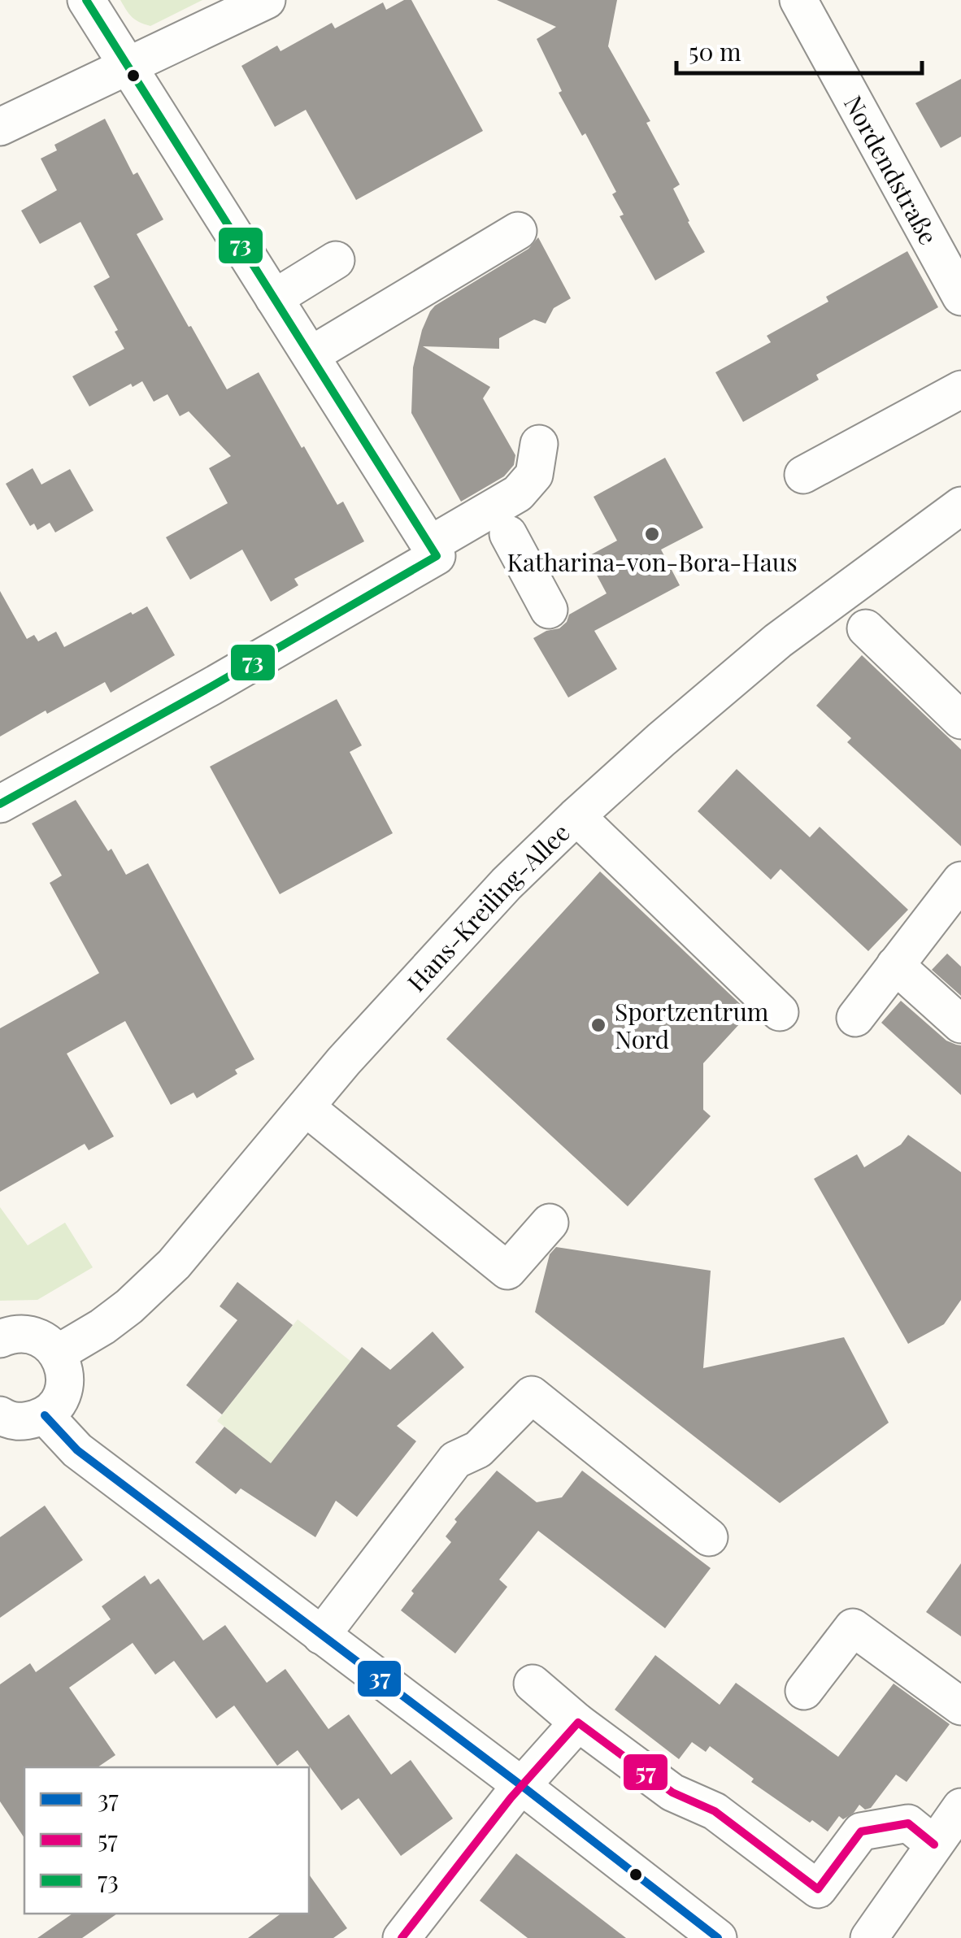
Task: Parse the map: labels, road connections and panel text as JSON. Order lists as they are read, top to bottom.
{
  "streets": {
    "street": ["Nordendstraße", "Hans-Kreiling-Allee"]
  },
  "places": ["Katharina-von-Bora-Haus", "Sportzentrum Nord"],
  "lines": ["transit line 73", "transit line 37", "transit line 57"],
  "legend": ["37", "57", "73"],
  "scale_bar": "50 m"
}
